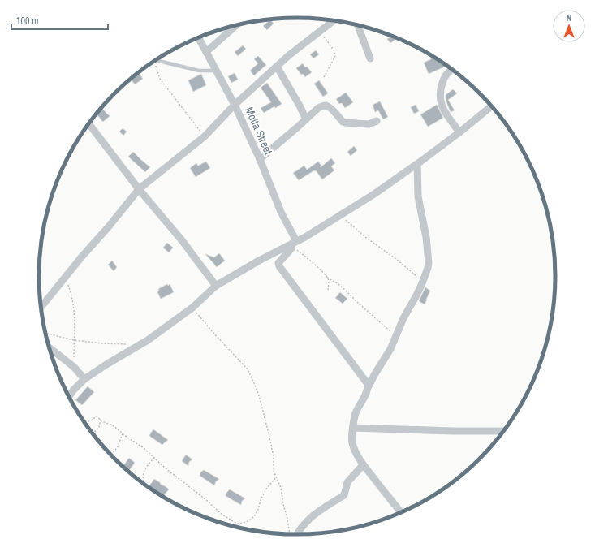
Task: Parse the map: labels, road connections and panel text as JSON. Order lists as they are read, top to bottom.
{
  "streets": {
    "street": ["Moita Street"]
  },
  "scale_bar": "100 m",
  "north": "top"
}
